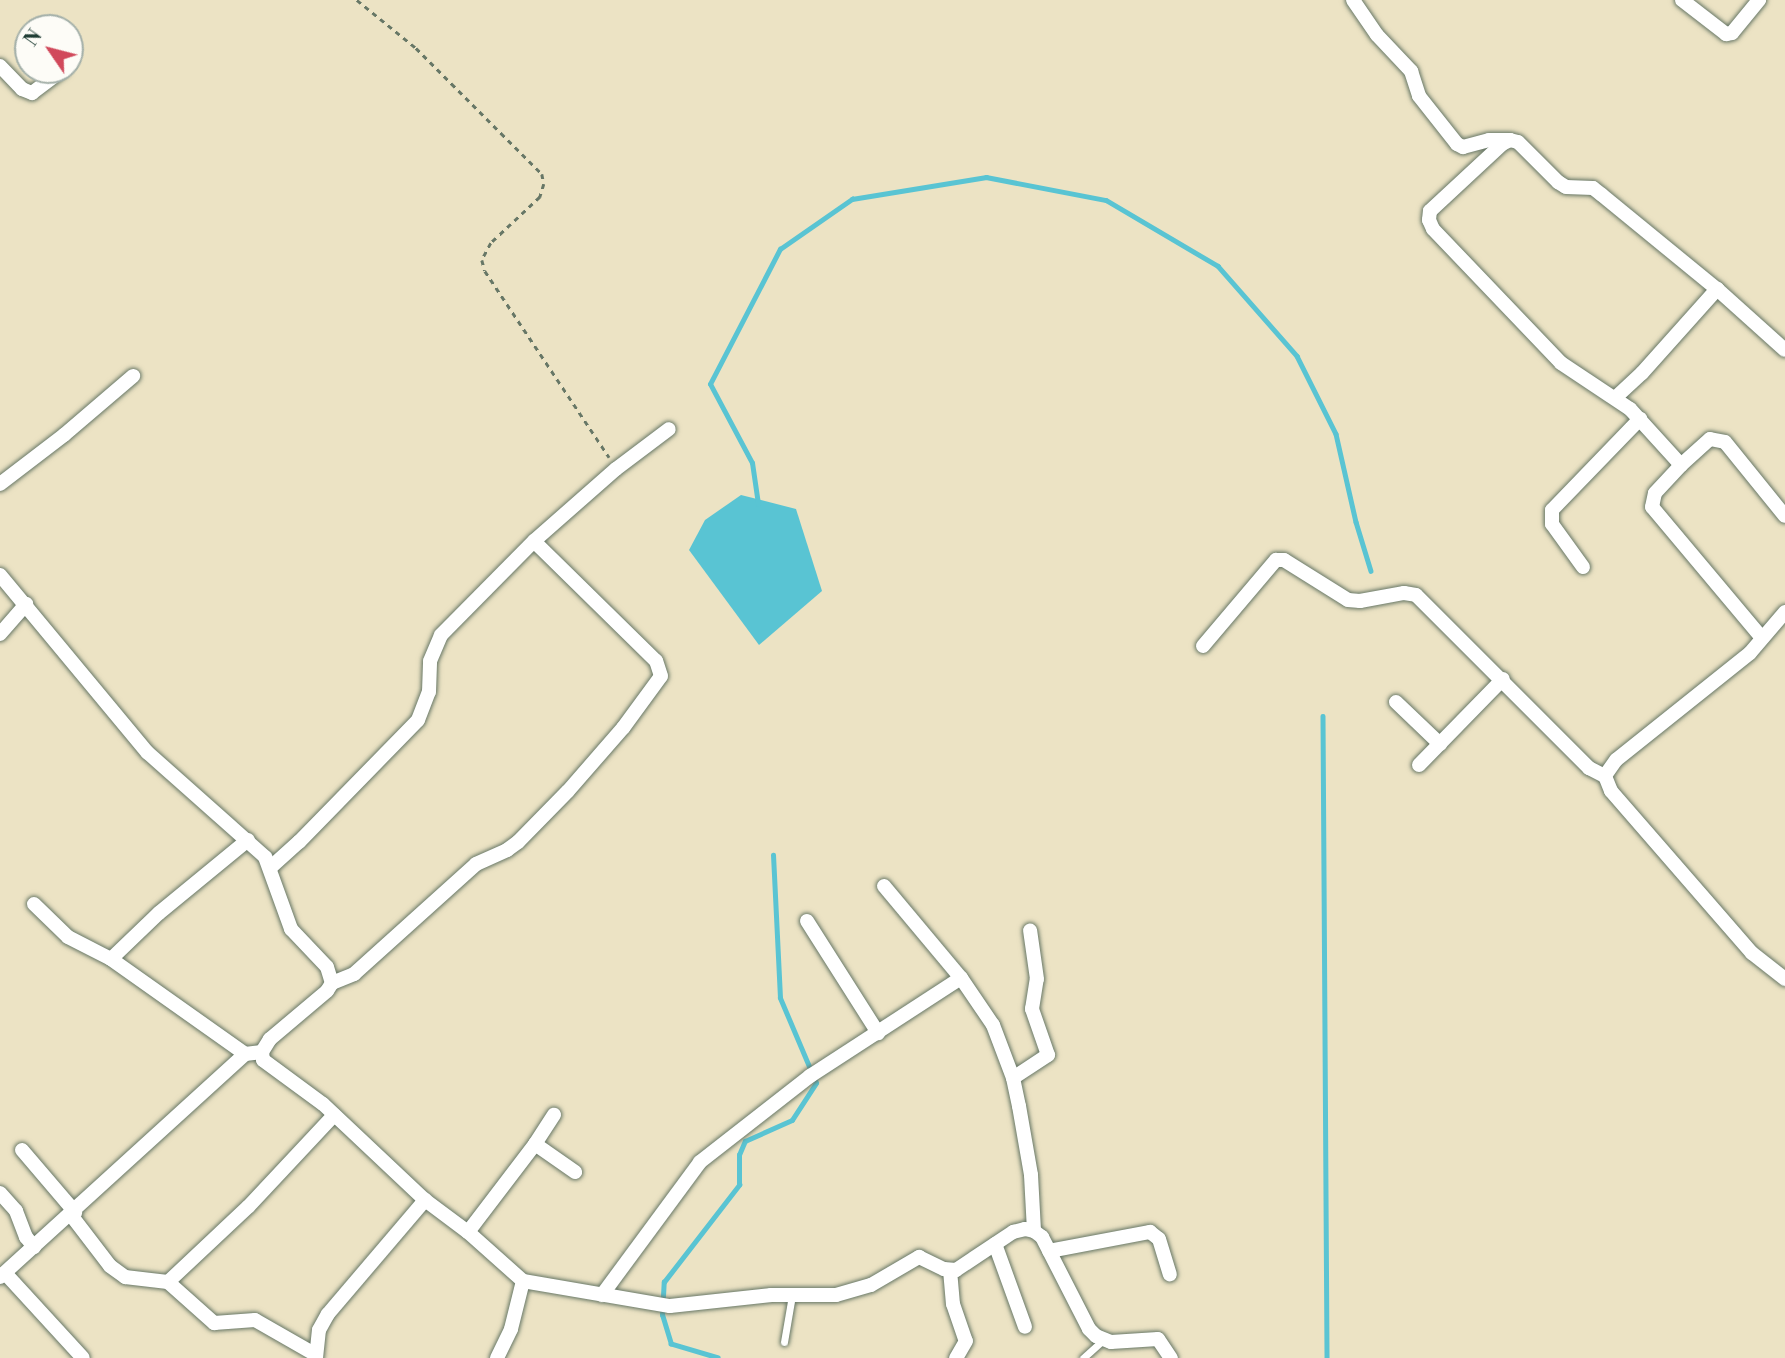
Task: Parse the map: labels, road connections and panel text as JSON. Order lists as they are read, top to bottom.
{
  "north": "top left"
}
